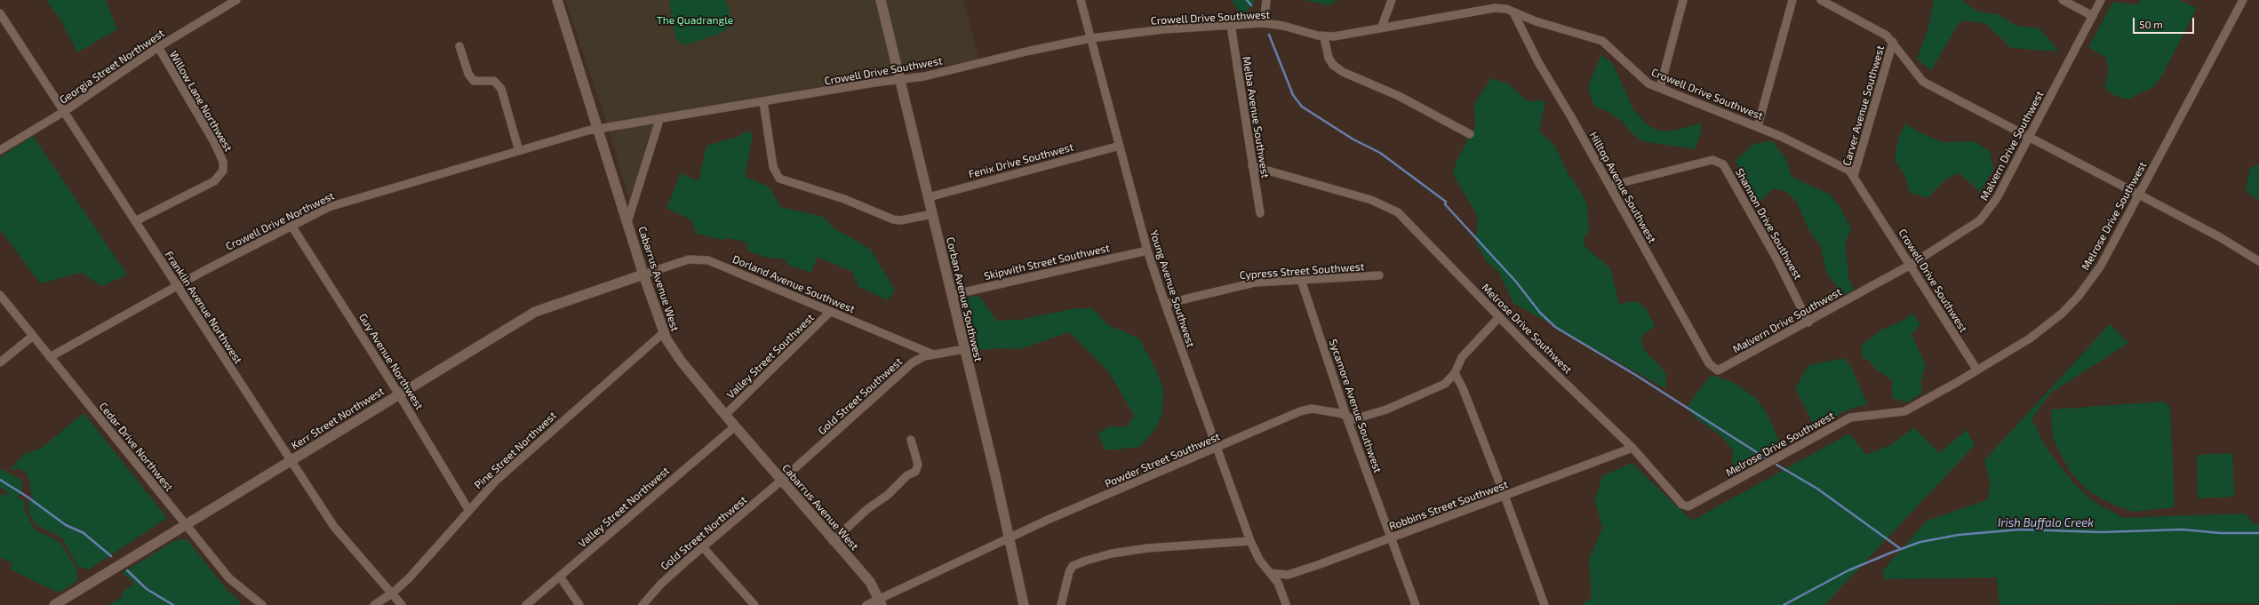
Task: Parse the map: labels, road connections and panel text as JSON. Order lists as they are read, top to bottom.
{
  "streets": {
    "street": [
      "Crowell Drive Southwest",
      "Georgia Street Northwest",
      "Willow Lane Northwest",
      "Carver Avenue Southwest",
      "Melba Avenue Southwest",
      "Malvern Drive Southwest",
      "Fenix Drive Southwest",
      "Hilltop Avenue Southwest",
      "Melrose Drive Southwest",
      "Crowell Drive Northwest",
      "Shannon Drive Southwest",
      "Skipwith Street Southwest",
      "Cypress Street Southwest",
      "Cabarrus Avenue West",
      "Dorland Avenue Southwest",
      "Young Avenue Southwest",
      "Corban Avenue Southwest",
      "Franklin Avenue Northwest",
      "Valley Street Southwest",
      "Guy Avenue Northwest",
      "Gold Street Southwest",
      "Sycamore Avenue Southwest",
      "Kerr Street Northwest",
      "Cedar Drive Northwest",
      "Pine Street Northwest",
      "Powder Street Southwest",
      "Robbins Street Southwest",
      "Valley Street Northwest",
      "Gold Street Northwest"
    ]
  },
  "crossings": [
    ["Crowell Drive Southwest", "Carver Avenue Southwest"],
    ["Crowell Drive Southwest", "Melba Avenue Southwest"],
    ["Crowell Drive Southwest", "Malvern Drive Southwest"],
    ["Crowell Drive Southwest", "Hilltop Avenue Southwest"],
    ["Crowell Drive Southwest", "Melrose Drive Southwest"],
    ["Crowell Drive Southwest", "Crowell Drive Northwest"],
    ["Crowell Drive Southwest", "Cabarrus Avenue West"],
    ["Crowell Drive Southwest", "Young Avenue Southwest"],
    ["Crowell Drive Southwest", "Corban Avenue Southwest"],
    ["Georgia Street Northwest", "Willow Lane Northwest"],
    ["Georgia Street Northwest", "Franklin Avenue Northwest"],
    ["Willow Lane Northwest", "Franklin Avenue Northwest"],
    ["Melba Avenue Southwest", "Melrose Drive Southwest"],
    ["Malvern Drive Southwest", "Hilltop Avenue Southwest"],
    ["Malvern Drive Southwest", "Shannon Drive Southwest"],
    ["Fenix Drive Southwest", "Young Avenue Southwest"],
    ["Fenix Drive Southwest", "Corban Avenue Southwest"],
    ["Hilltop Avenue Southwest", "Shannon Drive Southwest"],
    ["Melrose Drive Southwest", "Robbins Street Southwest"],
    ["Crowell Drive Northwest", "Cabarrus Avenue West"],
    ["Crowell Drive Northwest", "Franklin Avenue Northwest"],
    ["Crowell Drive Northwest", "Guy Avenue Northwest"],
    ["Crowell Drive Northwest", "Cedar Drive Northwest"],
    ["Skipwith Street Southwest", "Young Avenue Southwest"],
    ["Skipwith Street Southwest", "Corban Avenue Southwest"],
    ["Cypress Street Southwest", "Young Avenue Southwest"],
    ["Cypress Street Southwest", "Sycamore Avenue Southwest"],
    ["Cabarrus Avenue West", "Dorland Avenue Southwest"],
    ["Cabarrus Avenue West", "Valley Street Southwest"],
    ["Cabarrus Avenue West", "Gold Street Southwest"],
    ["Cabarrus Avenue West", "Kerr Street Northwest"],
    ["Cabarrus Avenue West", "Pine Street Northwest"],
    ["Cabarrus Avenue West", "Powder Street Southwest"],
    ["Cabarrus Avenue West", "Valley Street Northwest"],
    ["Cabarrus Avenue West", "Gold Street Northwest"],
    ["Dorland Avenue Southwest", "Valley Street Southwest"],
    ["Dorland Avenue Southwest", "Gold Street Southwest"],
    ["Dorland Avenue Southwest", "Kerr Street Northwest"],
    ["Young Avenue Southwest", "Powder Street Southwest"],
    ["Young Avenue Southwest", "Robbins Street Southwest"],
    ["Corban Avenue Southwest", "Gold Street Southwest"],
    ["Corban Avenue Southwest", "Powder Street Southwest"],
    ["Franklin Avenue Northwest", "Kerr Street Northwest"],
    ["Franklin Avenue Northwest", "Pine Street Northwest"],
    ["Guy Avenue Northwest", "Kerr Street Northwest"],
    ["Guy Avenue Northwest", "Pine Street Northwest"],
    ["Gold Street Southwest", "Gold Street Northwest"],
    ["Sycamore Avenue Southwest", "Powder Street Southwest"],
    ["Sycamore Avenue Southwest", "Robbins Street Southwest"],
    ["Kerr Street Northwest", "Cedar Drive Northwest"]
  ],
  "water": ["Irish Buffalo Creek"],
  "parks": ["The Quadrangle"],
  "scale_bar": "50 m"
}
